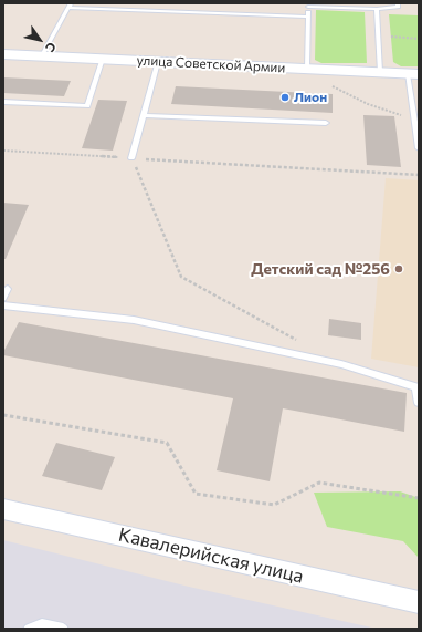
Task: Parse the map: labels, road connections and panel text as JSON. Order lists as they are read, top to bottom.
{
  "streets": {
    "street": ["улица Советской Армии", "Кавалерийская улица"]
  },
  "places": ["Лион", "Детский сад №256"],
  "north": "bottom right"
}
